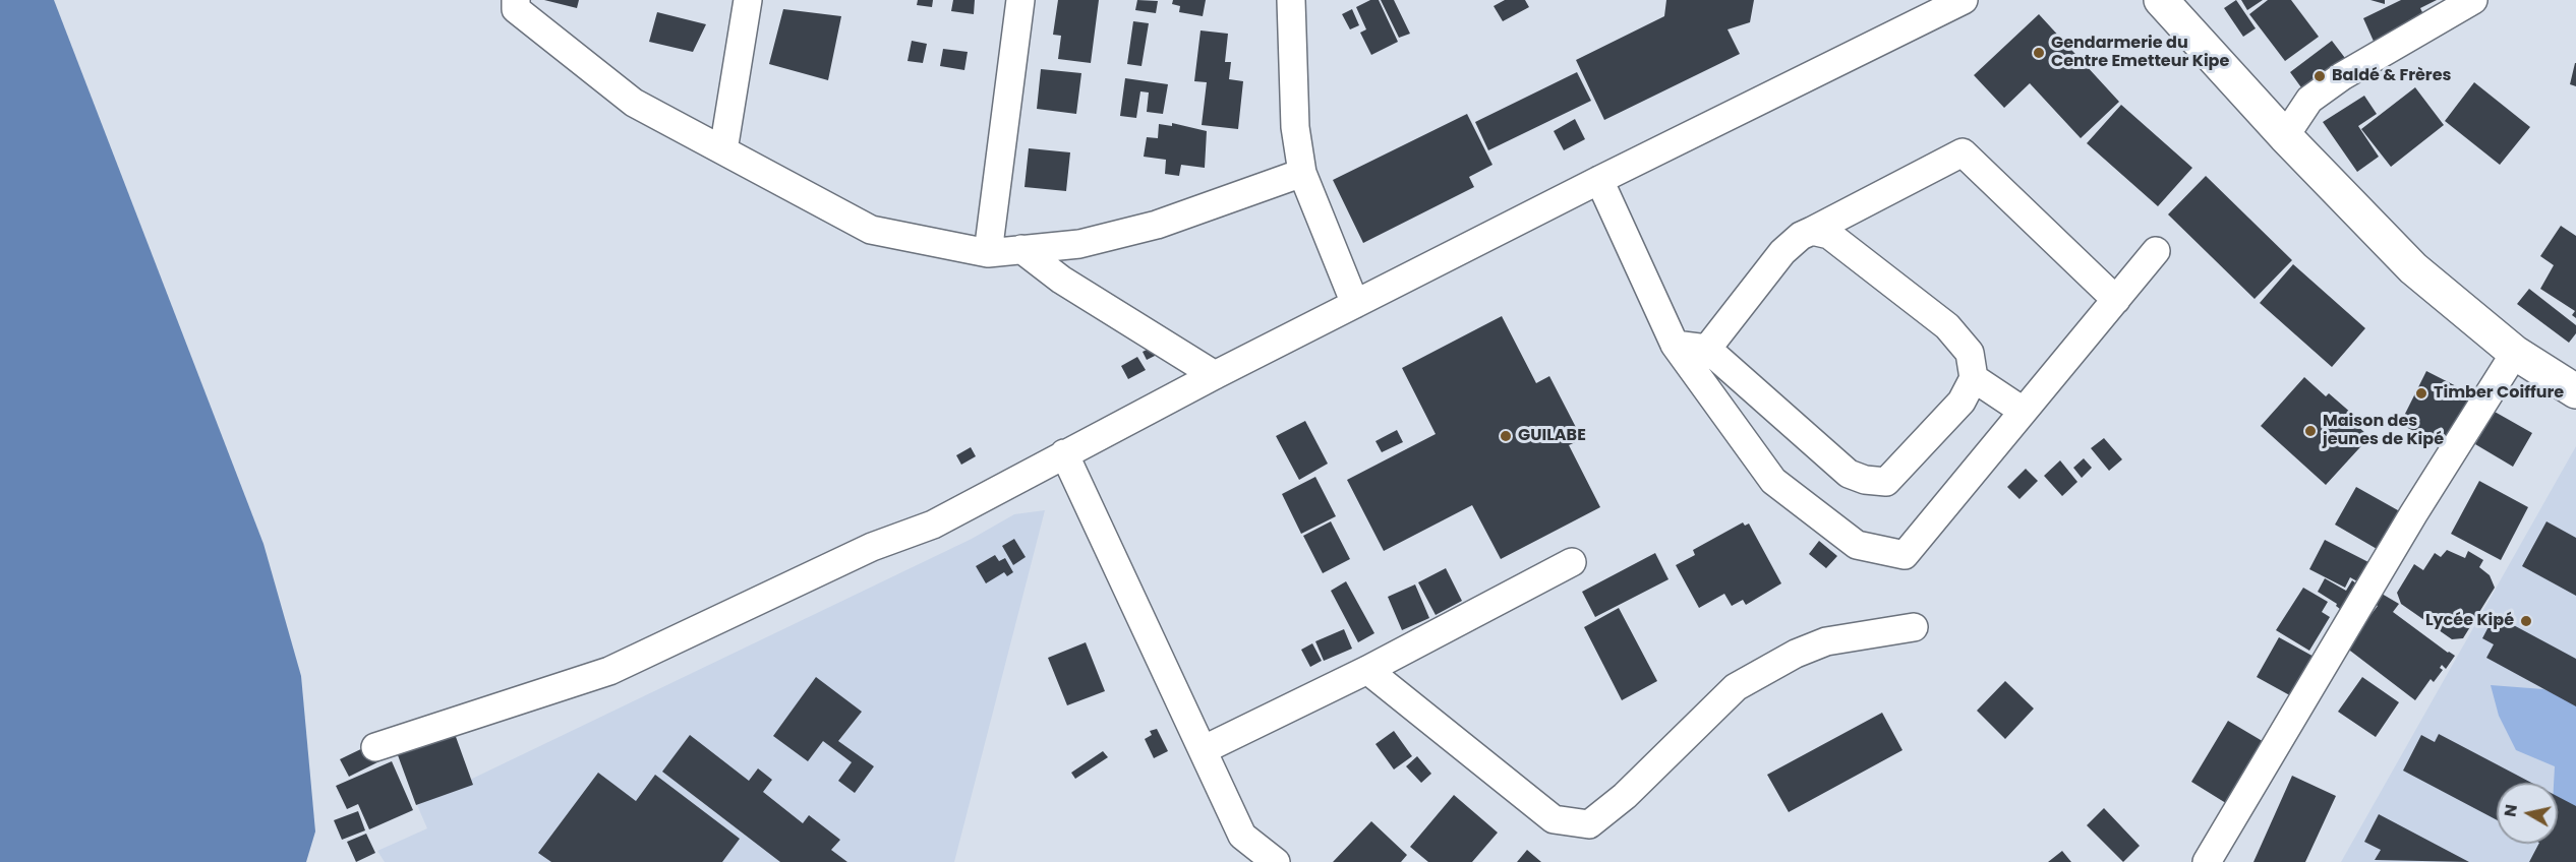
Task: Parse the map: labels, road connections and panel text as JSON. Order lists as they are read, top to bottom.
{
  "places": [
    "Gendarmerie du Centre Emetteur Kipe",
    "Baldé & Frères",
    "Timber Coiffure",
    "Maison des jeunes de Kipé",
    "GUILABE",
    "Lycée Kipé"
  ],
  "north": "left"
}
